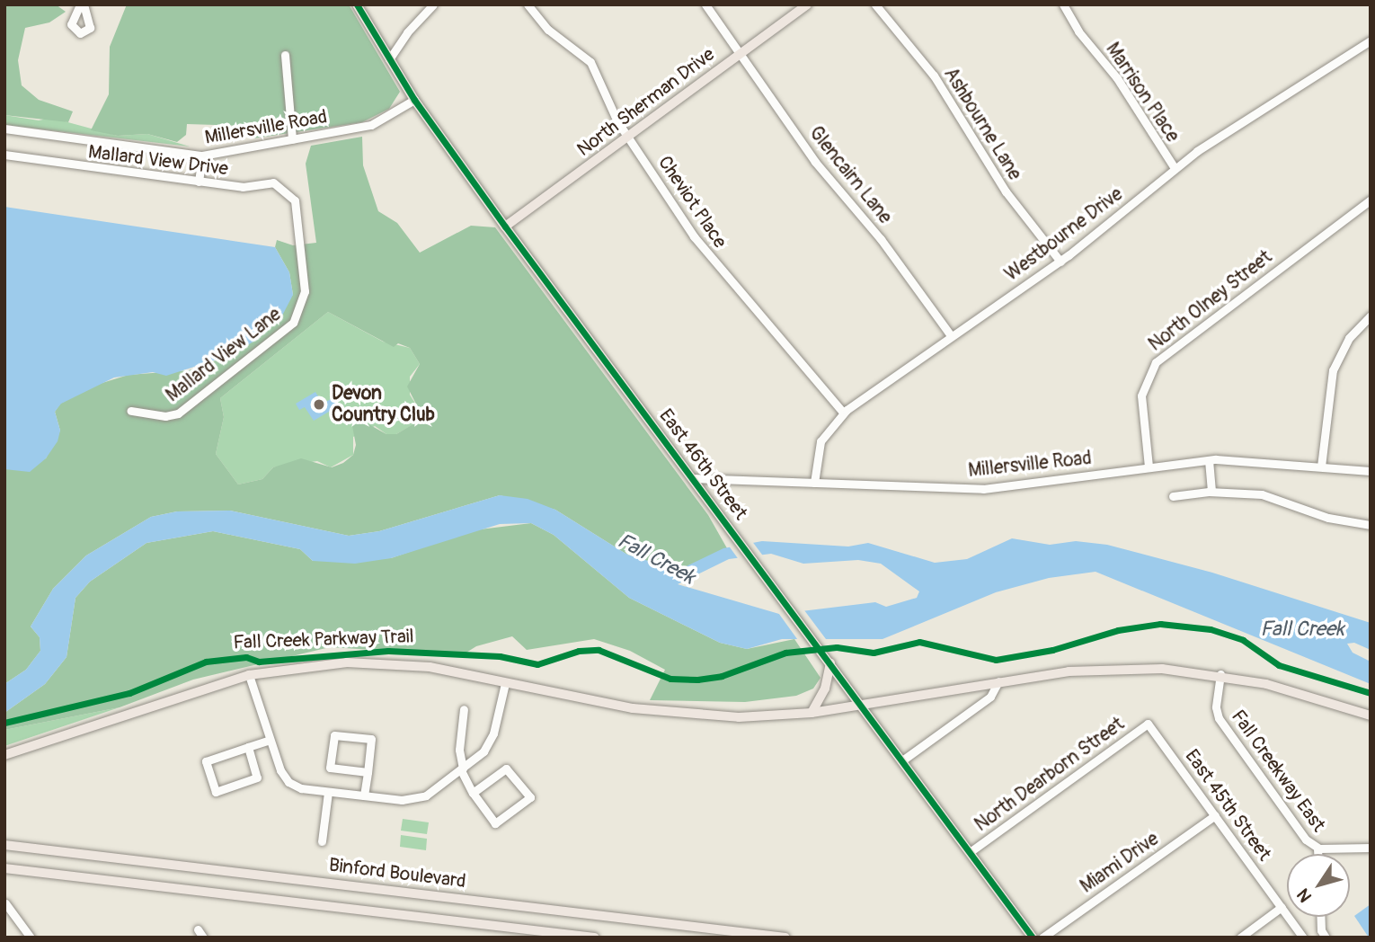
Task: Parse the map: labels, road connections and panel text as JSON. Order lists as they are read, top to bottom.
{
  "streets": {
    "main road": ["North Sherman Drive", "East 46th Street", "Binford Boulevard"],
    "street": [
      "Marrison Place",
      "Ashbourne Lane",
      "Millersville Road",
      "Mallard View Drive",
      "Glencairn Lane",
      "Cheviot Place",
      "Westbourne Drive",
      "North Olney Street",
      "Mallard View Lane",
      "Fall Creekway East",
      "North Dearborn Street",
      "East 45th Street",
      "Miami Drive"
    ],
    "cycle path": ["Fall Creek Parkway Trail"]
  },
  "crossings": [
    ["Marrison Place", "Westbourne Drive"],
    ["North Sherman Drive", "Glencairn Lane"],
    ["North Sherman Drive", "Cheviot Place"],
    ["North Sherman Drive", "East 46th Street"],
    ["Ashbourne Lane", "Westbourne Drive"],
    ["Millersville Road", "Westbourne Drive"],
    ["Millersville Road", "North Olney Street"],
    ["Millersville Road", "East 46th Street"],
    ["Mallard View Drive", "Mallard View Lane"],
    ["Glencairn Lane", "Westbourne Drive"],
    ["Cheviot Place", "Westbourne Drive"],
    ["East 46th Street", "North Dearborn Street"],
    ["North Dearborn Street", "East 45th Street"],
    ["East 45th Street", "Miami Drive"]
  ],
  "water": ["Fall Creek"],
  "places": ["Devon Country Club"],
  "north": "bottom left"
}
